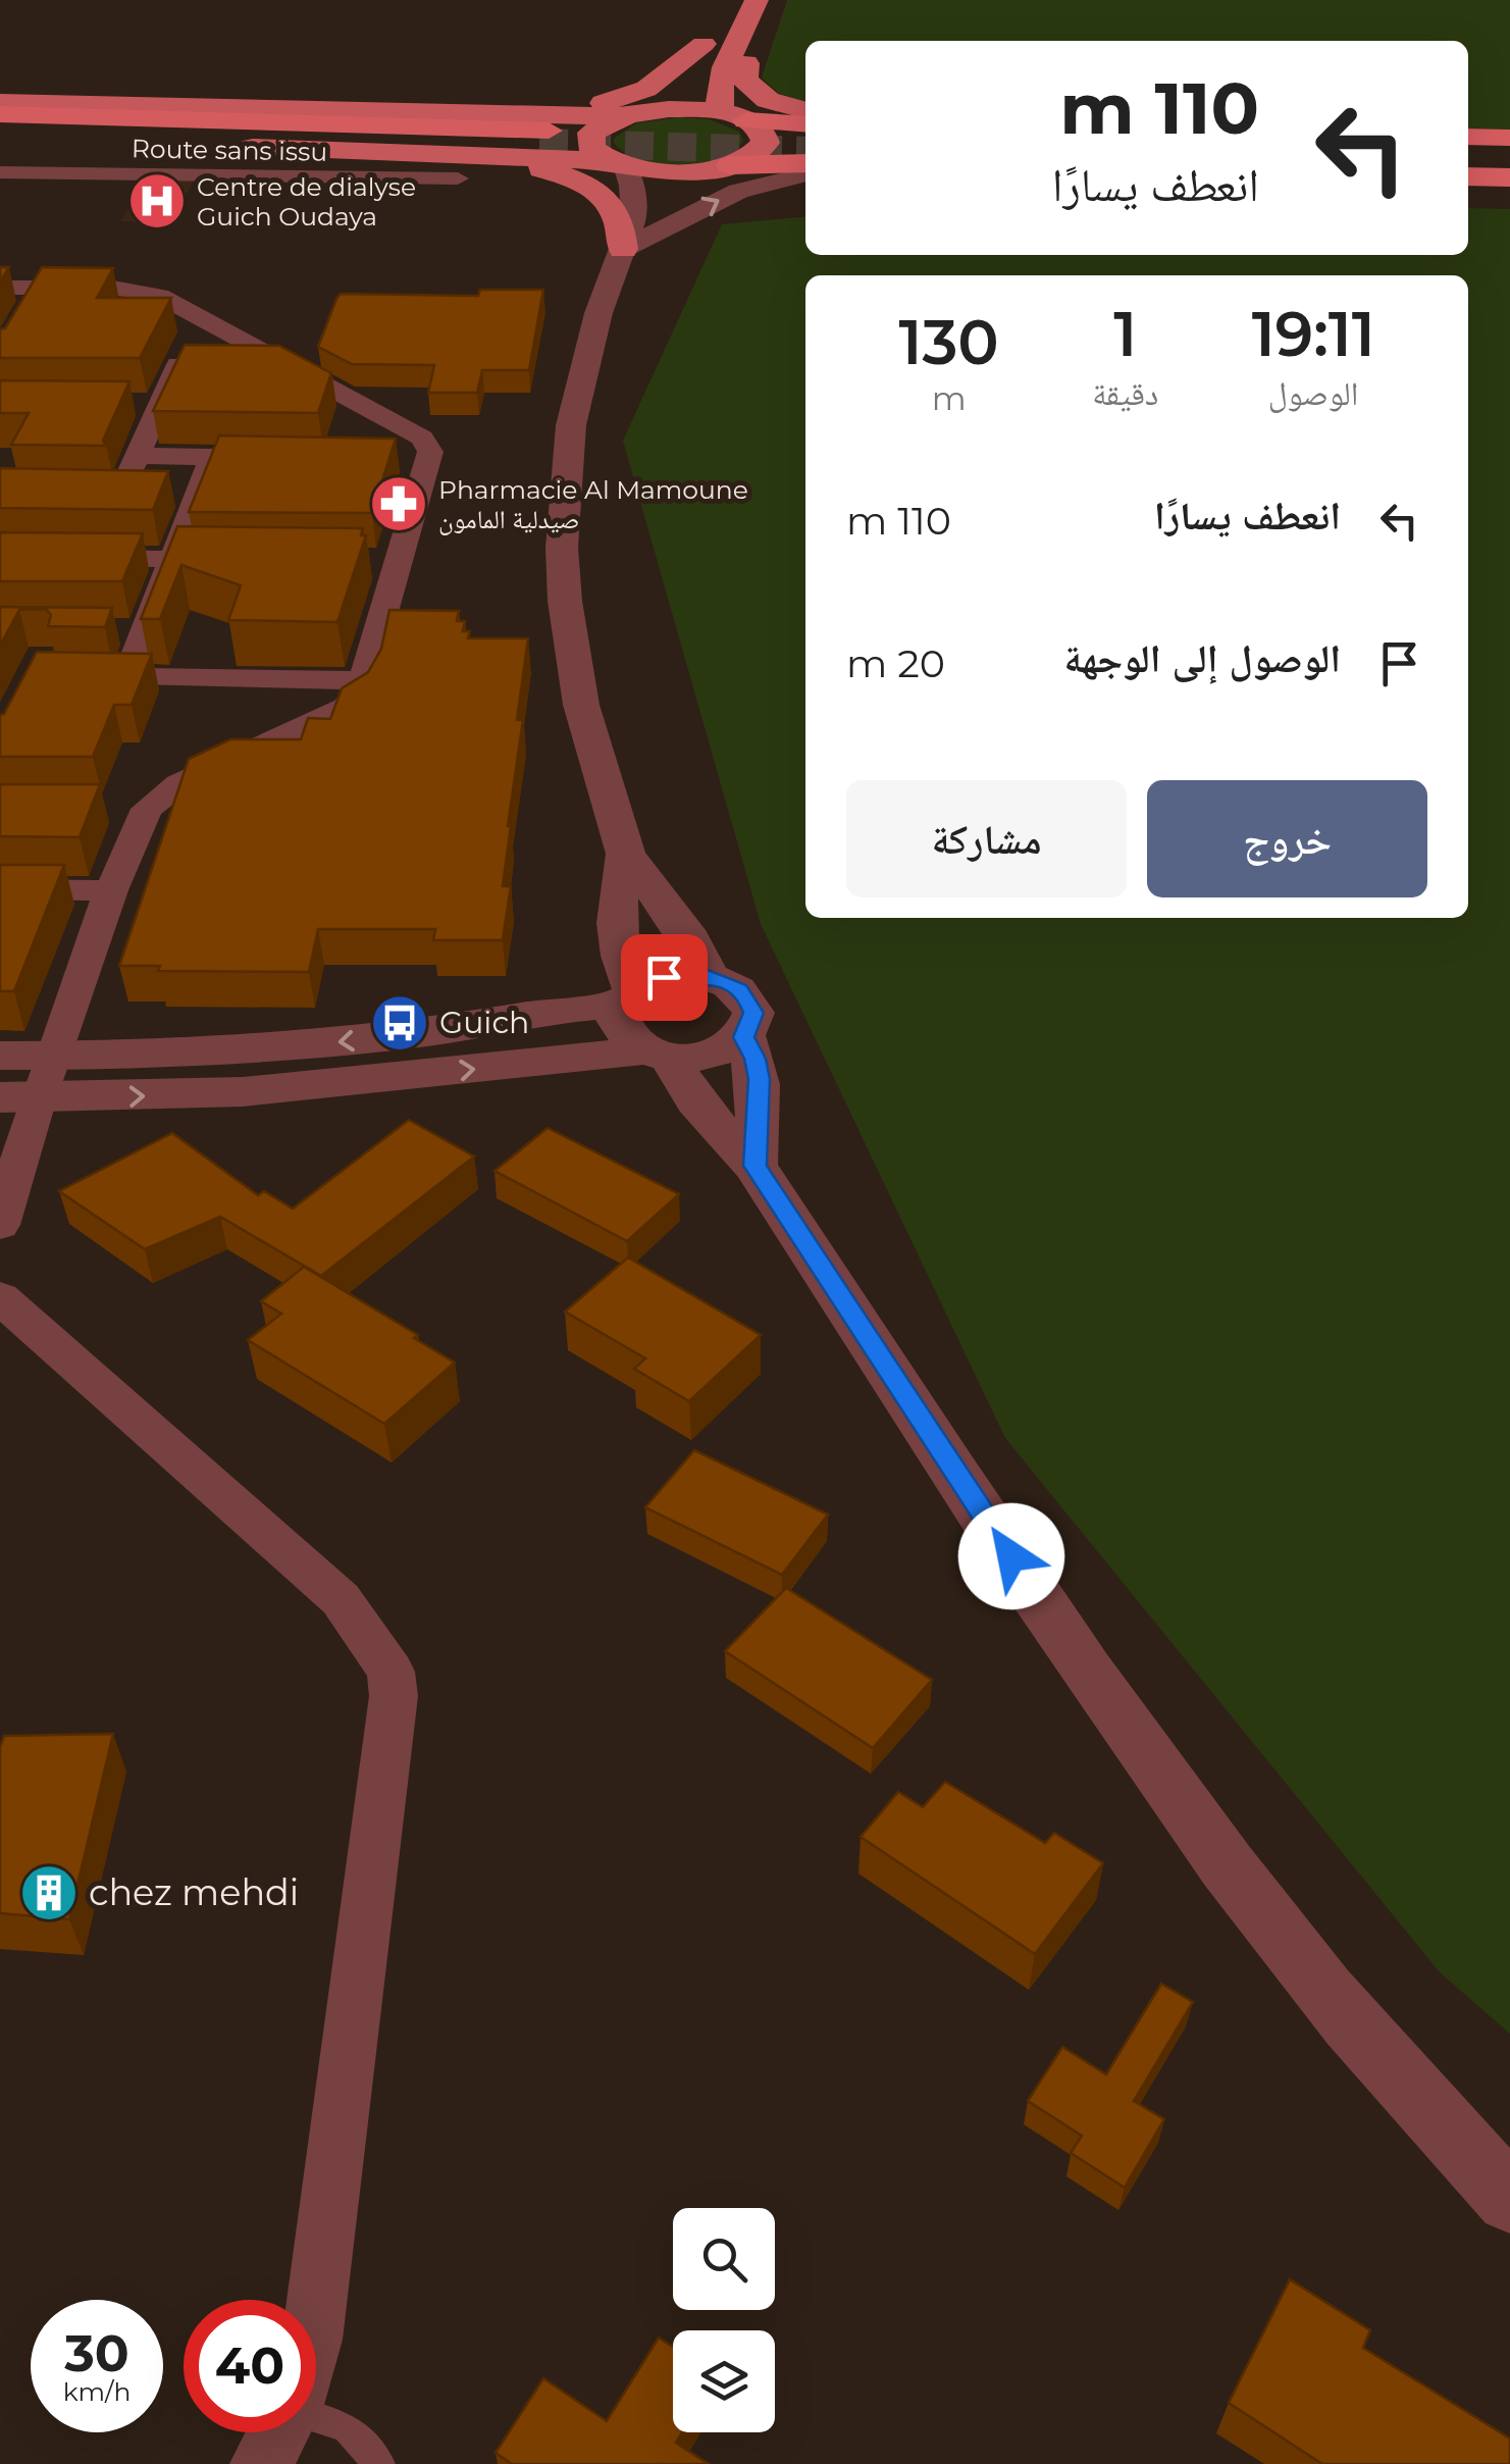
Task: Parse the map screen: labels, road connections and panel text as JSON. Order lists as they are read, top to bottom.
{
  "streets": {
    "street": ["Route sans issu"]
  },
  "places": {
    "hospital": ["Centre de dialyse Guich Oudaya"],
    "pharmacy": ["Pharmacie Al Mamoune صيدلية المامون"],
    "bus stop": ["Guich"],
    "building": ["chez mehdi"]
  },
  "page": {
    "turn": ["110 m", "انعطف يسارًا"],
    "eta": [
      "19:11",
      "الوصول",
      "1",
      "دقيقة",
      "130",
      "m"
    ],
    "list": [
      {
        "name": "انعطف يسارًا",
        "value": "110 m"
      },
      {
        "name": "الوصول إلى الوجهة",
        "value": "20 m"
      }
    ],
    "buttons": ["خروج", "مشاركة"],
    "speed": "30 km/h",
    "limit": "40"
  }
}
